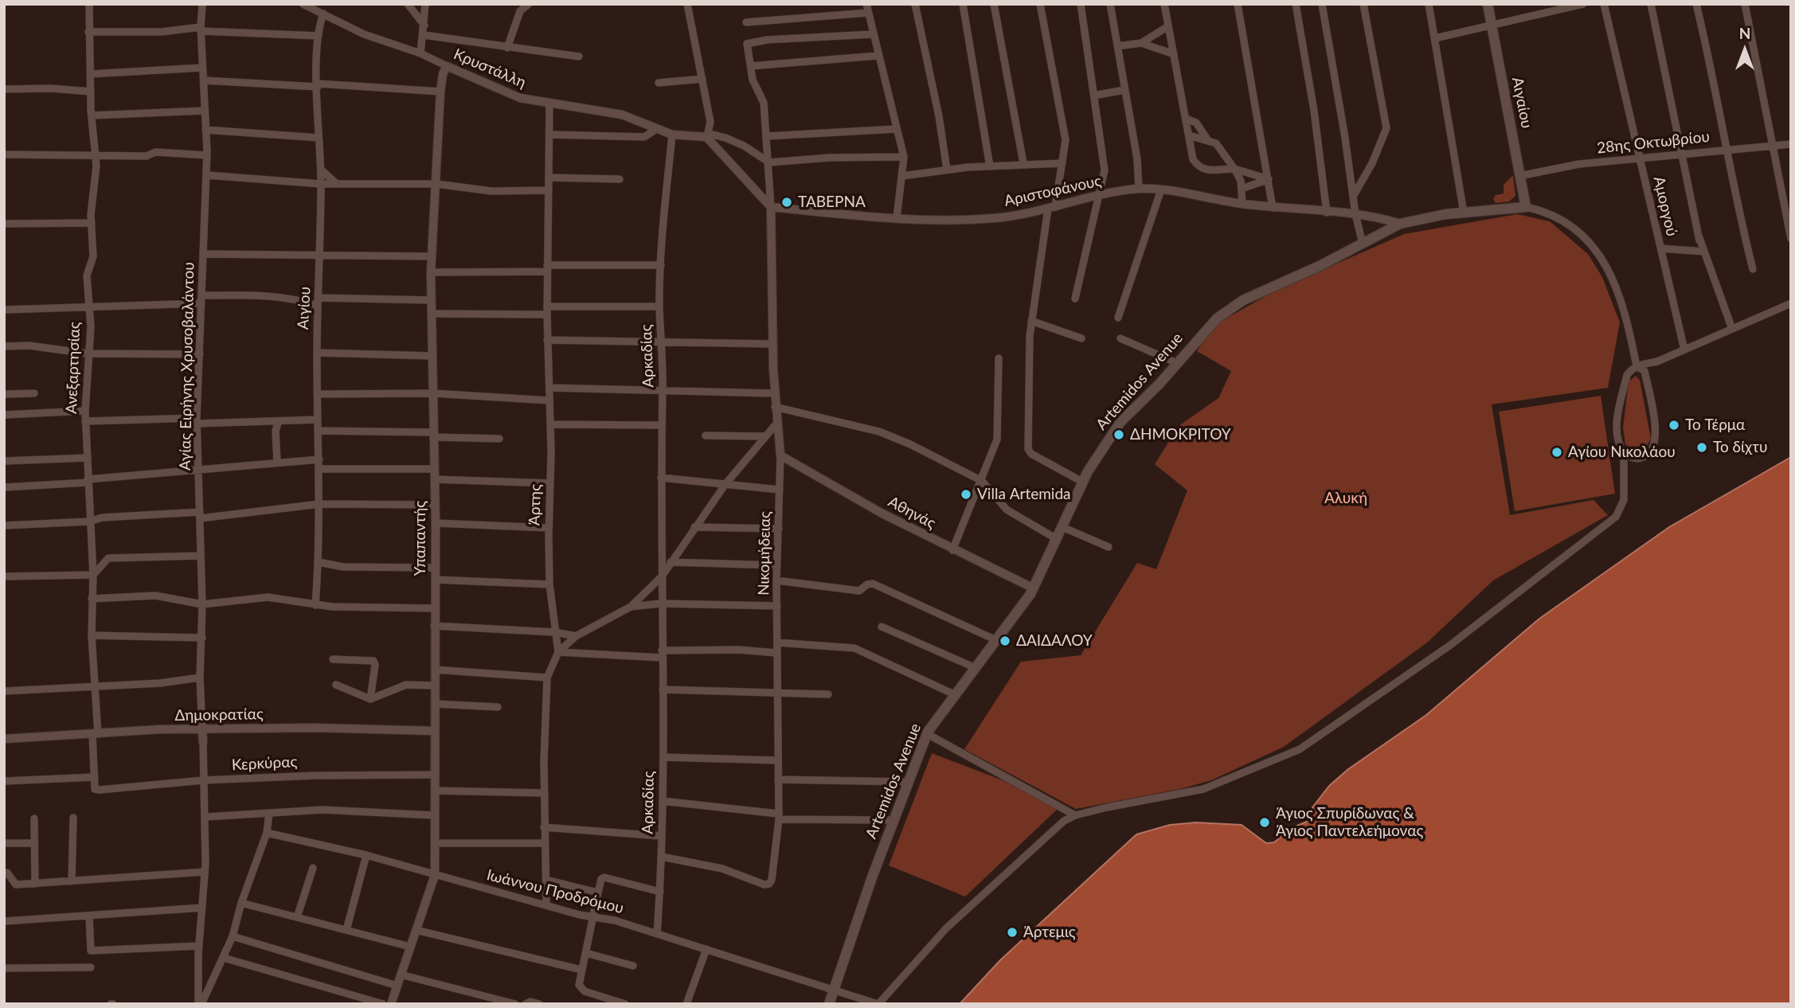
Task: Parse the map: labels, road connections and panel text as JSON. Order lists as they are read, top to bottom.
{
  "streets": {
    "main road": ["Αιγαίου", "Artemidos Avenue"],
    "street": [
      "Κρυστάλλη",
      "28ης Οκτωβρίου",
      "Αριστοφάνους",
      "Αμοργού",
      "Αιγίου",
      "Αρκαδίας",
      "Αγίας Ειρήνης Χρυσοβαλάντου",
      "Ανεξαρτησίας",
      "Άρτης",
      "Αθηνάς",
      "Υπαπαντής",
      "Νικομήδειας",
      "Δημοκρατίας",
      "Κερκύρας",
      "Ιωάννου Προδρόμου"
    ]
  },
  "crossings": [
    ["Κρυστάλλη", "Αιγίου"],
    ["Κρυστάλλη", "Αρκαδίας"],
    ["Κρυστάλλη", "Άρτης"],
    ["Κρυστάλλη", "Υπαπαντής"],
    ["Αιγαίου", "28ης Οκτωβρίου"],
    ["Αιγαίου", "Artemidos Avenue"],
    ["28ης Οκτωβρίου", "Αμοργού"],
    ["Αριστοφάνους", "Artemidos Avenue"],
    ["Αριστοφάνους", "Νικομήδειας"],
    ["Αρκαδίας", "Νικομήδειας"],
    ["Αρκαδίας", "Ιωάννου Προδρόμου"],
    ["Αγίας Ειρήνης Χρυσοβαλάντου", "Δημοκρατίας"],
    ["Ανεξαρτησίας", "Δημοκρατίας"],
    ["Ανεξαρτησίας", "Κερκύρας"],
    ["Artemidos Avenue", "Αθηνάς"],
    ["Artemidos Avenue", "Ιωάννου Προδρόμου"],
    ["Αθηνάς", "Νικομήδειας"],
    ["Υπαπαντής", "Δημοκρατίας"],
    ["Υπαπαντής", "Κερκύρας"],
    ["Υπαπαντής", "Ιωάννου Προδρόμου"]
  ],
  "parks": ["Αλυκή"],
  "places": [
    "ΤΑΒΕΡΝΑ",
    "Το Τέρμα",
    "ΔΗΜΟΚΡΙΤΟΥ",
    "Το δίχτυ",
    "Αγίου Νικολάου",
    "Villa Artemida",
    "ΔΑΙΔΑΛΟΥ",
    "Άγιος Σπυρίδωνας & Άγιος Παντελεήμονας",
    "Άρτεμις"
  ],
  "north": "top"
}
